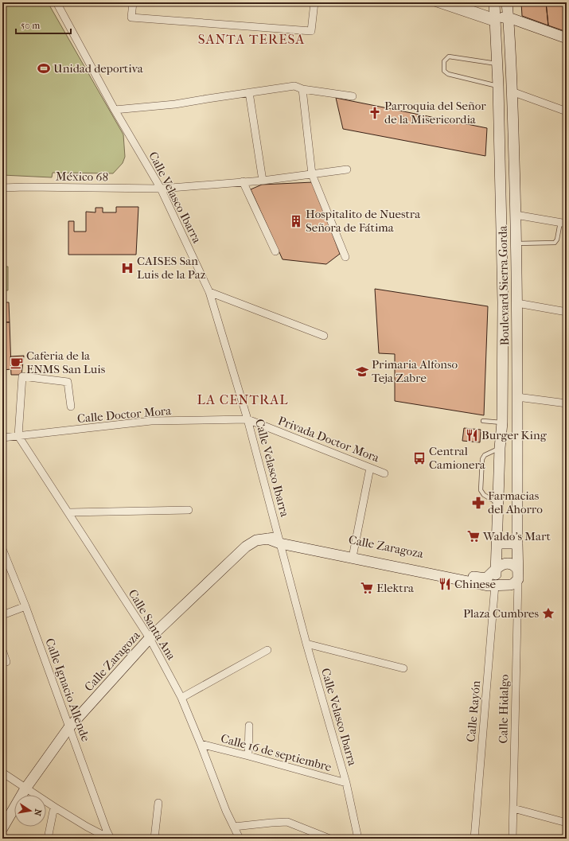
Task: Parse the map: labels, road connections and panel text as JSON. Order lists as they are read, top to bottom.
{
  "streets": {
    "main road": ["Boulevard Sierra Gorda", "Calle Zaragoza"],
    "street": [
      "México 68",
      "Calle Velasco Ibarra",
      "Calle Doctor Mora",
      "Privada Doctor Mora",
      "Calle Santa Ana",
      "Calle Ignacio Allende",
      "Calle Hidalgo",
      "Calle Rayón",
      "Calle 16 de septiembre"
    ]
  },
  "crossings": [
    ["México 68", "Calle Velasco Ibarra"],
    ["Calle Velasco Ibarra", "Calle Doctor Mora"],
    ["Calle Velasco Ibarra", "Privada Doctor Mora"],
    ["Calle Velasco Ibarra", "Calle Zaragoza"],
    ["Calle Velasco Ibarra", "Calle 16 de septiembre"],
    ["Boulevard Sierra Gorda", "Calle Zaragoza"],
    ["Boulevard Sierra Gorda", "Calle Hidalgo"],
    ["Boulevard Sierra Gorda", "Calle Rayón"],
    ["Calle Doctor Mora", "Privada Doctor Mora"],
    ["Calle Doctor Mora", "Calle Santa Ana"],
    ["Calle Zaragoza", "Calle Santa Ana"],
    ["Calle Zaragoza", "Calle Ignacio Allende"],
    ["Calle Zaragoza", "Calle Hidalgo"],
    ["Calle Zaragoza", "Calle Rayón"],
    ["Calle Santa Ana", "Calle 16 de septiembre"],
    ["Calle Hidalgo", "Calle Rayón"]
  ],
  "districts": ["SANTA TERESA", "LA CENTRAL"],
  "places": {
    "sports": ["Unidad deportiva"],
    "church": ["Parroquia del Señor de la Misericordia"],
    "building": ["Hospitalito de Nuestra Señora de Fátima"],
    "hospital": ["CAISES San Luis de la Paz"],
    "cafe": ["Caferia de la ENMS San Luis"],
    "school or university": ["Primaria Alfonso Teja Zabre"],
    "restaurant": ["Burger King", "Chinese"],
    "bus stop": ["Central Camionera"],
    "pharmacy": ["Farmacias del Ahorro"],
    "supermarket": ["Waldo's Mart", "Elektra"],
    "place": ["Plaza Cumbres"]
  },
  "scale_bar": "50 m",
  "north": "right"
}
